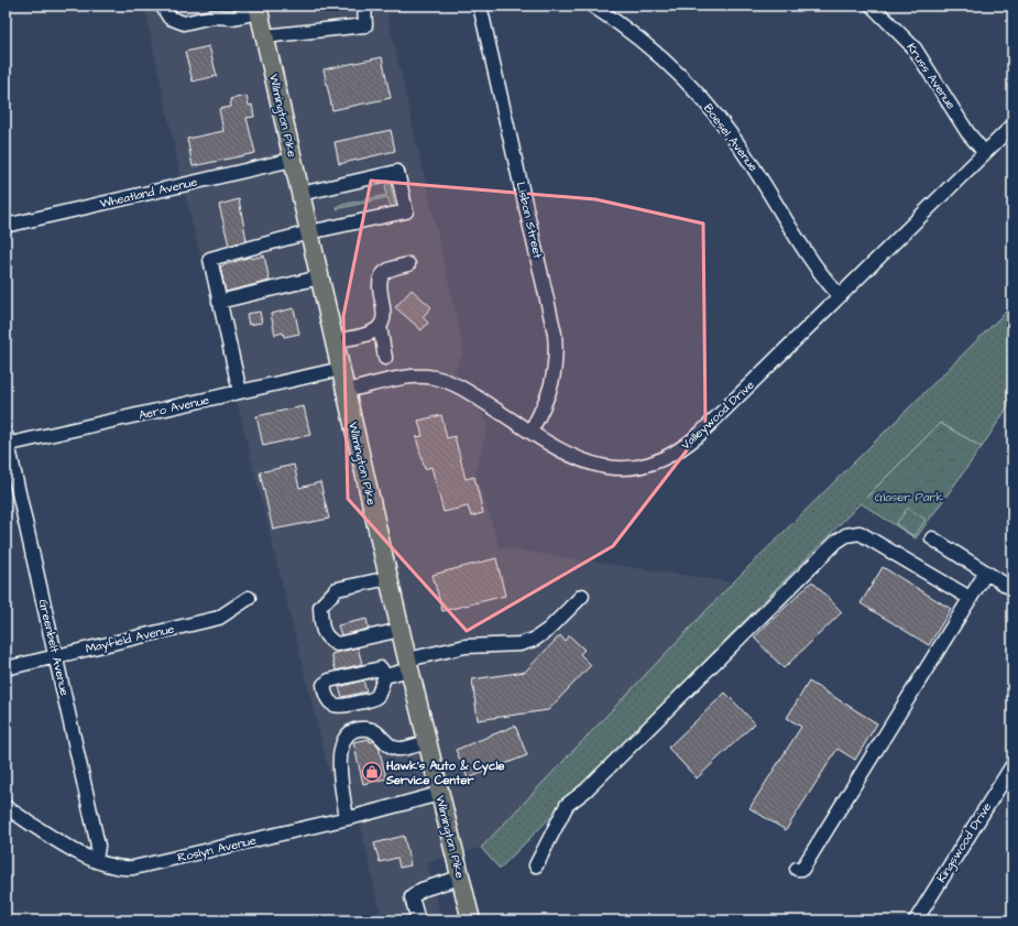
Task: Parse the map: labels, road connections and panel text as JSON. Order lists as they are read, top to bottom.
{
  "streets": {
    "main road": ["Wilmington Pike"],
    "street": [
      "Kruss Avenue",
      "Boesel Avenue",
      "Wheatland Avenue",
      "Lisbon Street",
      "Aero Avenue",
      "Valleywood Drive",
      "Mayfield Avenue",
      "Greenbelt Avenue",
      "Kingswood Drive",
      "Roslyn Avenue"
    ]
  },
  "crossings": [
    ["Kruss Avenue", "Valleywood Drive"],
    ["Wilmington Pike", "Wheatland Avenue"],
    ["Wilmington Pike", "Aero Avenue"],
    ["Wilmington Pike", "Valleywood Drive"],
    ["Wilmington Pike", "Roslyn Avenue"],
    ["Boesel Avenue", "Valleywood Drive"],
    ["Lisbon Street", "Valleywood Drive"],
    ["Aero Avenue", "Greenbelt Avenue"],
    ["Mayfield Avenue", "Greenbelt Avenue"],
    ["Greenbelt Avenue", "Roslyn Avenue"]
  ],
  "parks": ["Glaser Park"],
  "places": {
    "shop": ["Hawk's Auto & Cycle Service Center"]
  }
}
